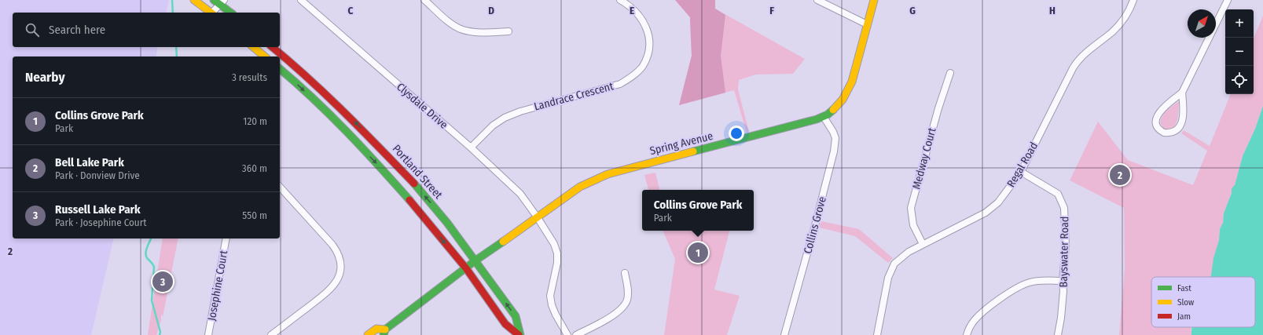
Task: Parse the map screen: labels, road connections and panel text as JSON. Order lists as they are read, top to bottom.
{
  "streets": {
    "main road": ["Spring Avenue", "Portland Street"],
    "street": [
      "Landrace Crescent",
      "Clysdale Drive",
      "Medway Court",
      "Regal Road",
      "Collins Grove",
      "Bayswater Road",
      "Josephine Court"
    ]
  },
  "crossings": [
    ["Landrace Crescent", "Clysdale Drive"],
    ["Clysdale Drive", "Spring Avenue"],
    ["Spring Avenue", "Portland Street"],
    ["Spring Avenue", "Collins Grove"],
    ["Medway Court", "Regal Road"],
    ["Regal Road", "Bayswater Road"]
  ],
  "legend": ["Fast", "Slow", "Jam"],
  "north": "top right",
  "page": {
    "map_buttons": ["+", "−"],
    "search": "Search here",
    "heading": ["Nearby", "3 results"],
    "list": [
      {
        "mark": "1",
        "name": "Collins Grove Park",
        "note": "Park",
        "value": "120 m"
      },
      {
        "mark": "2",
        "name": "Bell Lake Park",
        "note": "Park · Donview Drive",
        "value": "360 m"
      },
      {
        "mark": "3",
        "name": "Russell Lake Park",
        "note": "Park · Josephine Court",
        "value": "550 m"
      }
    ],
    "pins": ["2", "1", "3"],
    "popup": ["Collins Grove Park", "Park"]
  },
  "grid": {
    "columns": [
      "C",
      "D",
      "E",
      "F",
      "G",
      "H"
    ],
    "rows": ["2"]
  }
}
